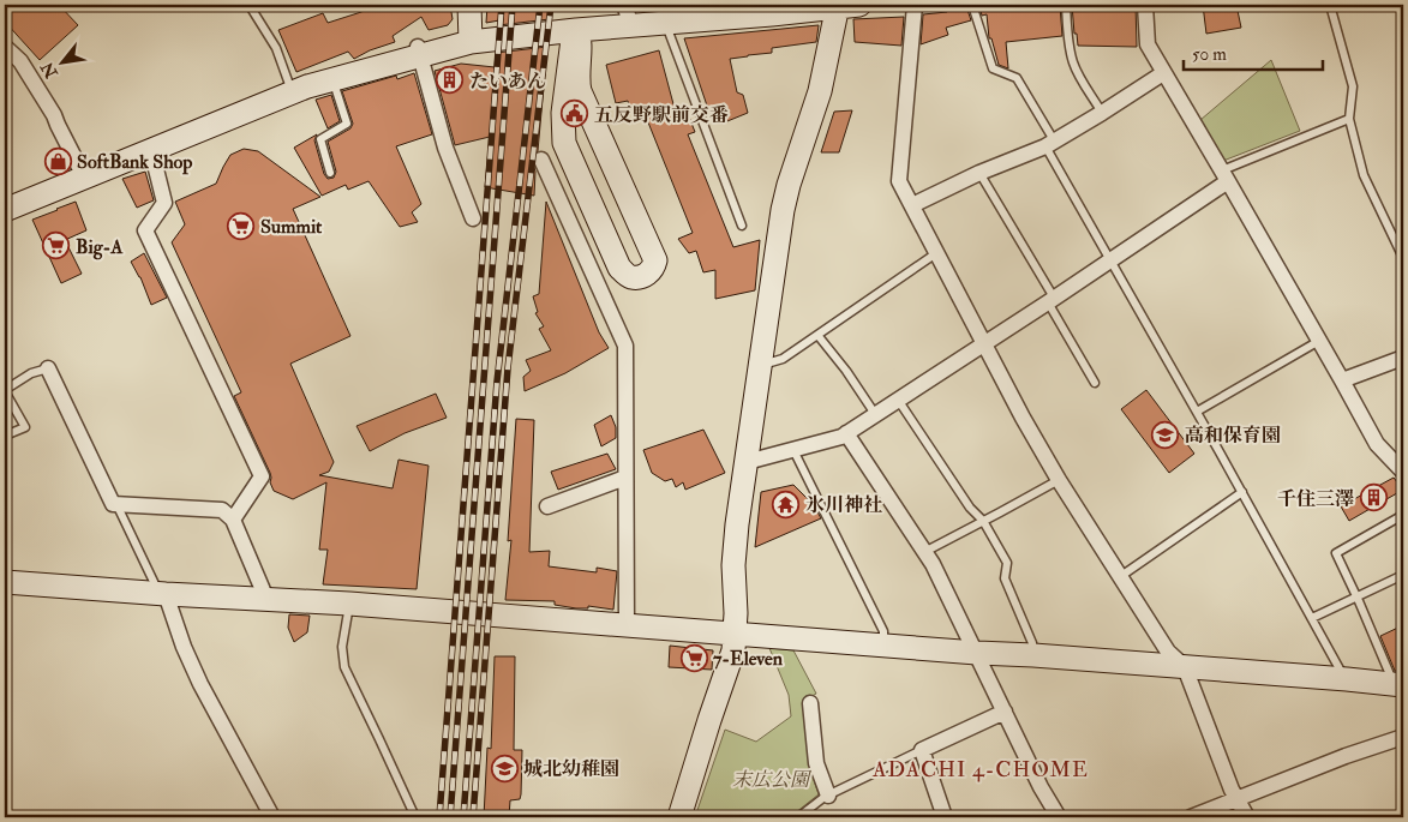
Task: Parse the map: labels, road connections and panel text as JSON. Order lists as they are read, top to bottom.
{
  "districts": ["ADACHI 4-CHOME"],
  "parks": ["末広公園"],
  "places": {
    "building": ["たいあん", "千住三澤"],
    "public building": ["五反野駅前交番"],
    "shop": ["SoftBank Shop"],
    "supermarket": ["Summit", "Big-A", "7-Eleven"],
    "school or university": ["高和保育園", "城北幼稚園"],
    "temple": ["氷川神社"]
  },
  "scale_bar": "50 m",
  "north": "bottom left"
}
